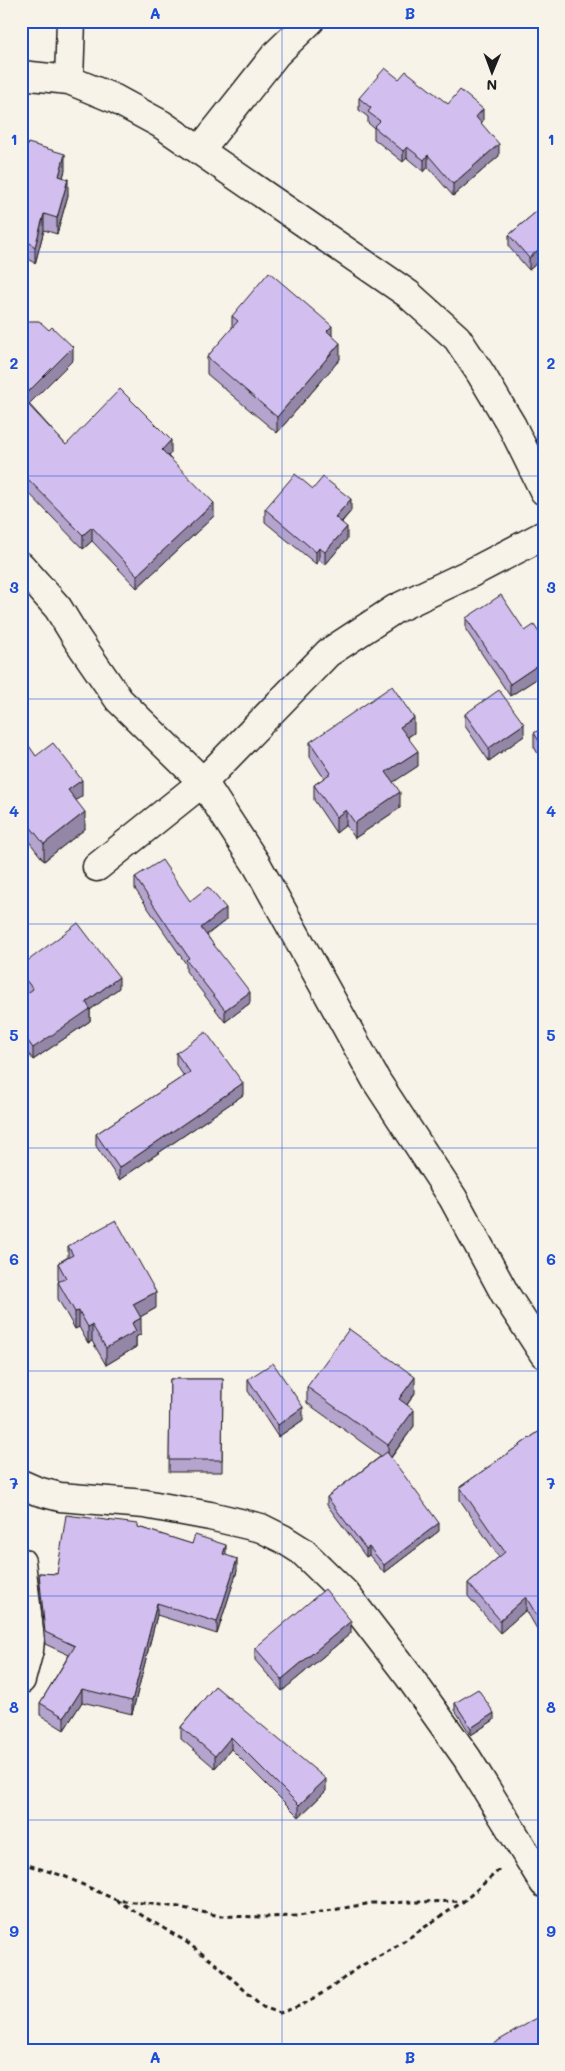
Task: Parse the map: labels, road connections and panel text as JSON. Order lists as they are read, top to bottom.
{
  "north": "bottom",
  "grid": {
    "columns": ["A", "B"],
    "rows": [
      "1",
      "2",
      "3",
      "4",
      "5",
      "6",
      "7",
      "8",
      "9"
    ]
  }
}
